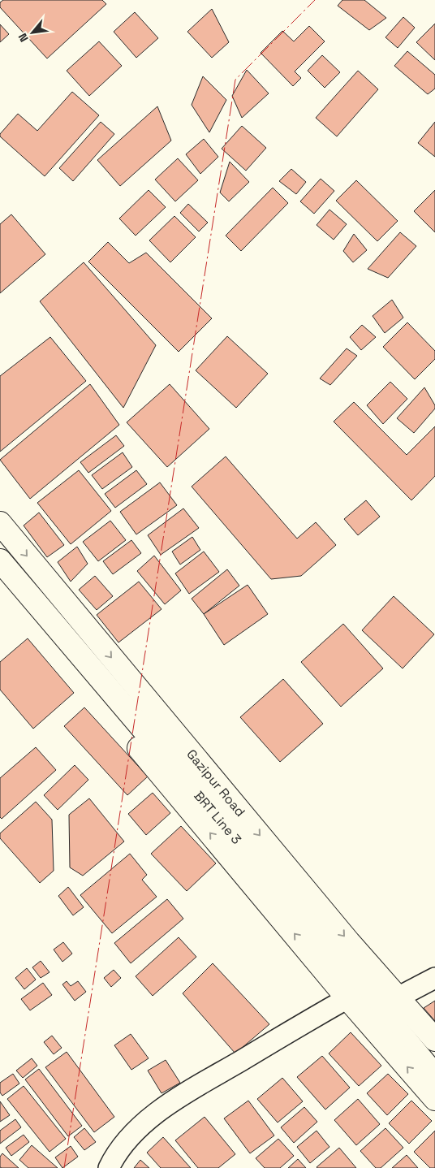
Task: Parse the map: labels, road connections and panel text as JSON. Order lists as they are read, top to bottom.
{
  "streets": {
    "main road": ["Gazipur Road", "BRT Line 3"]
  },
  "north": "bottom left"
}
